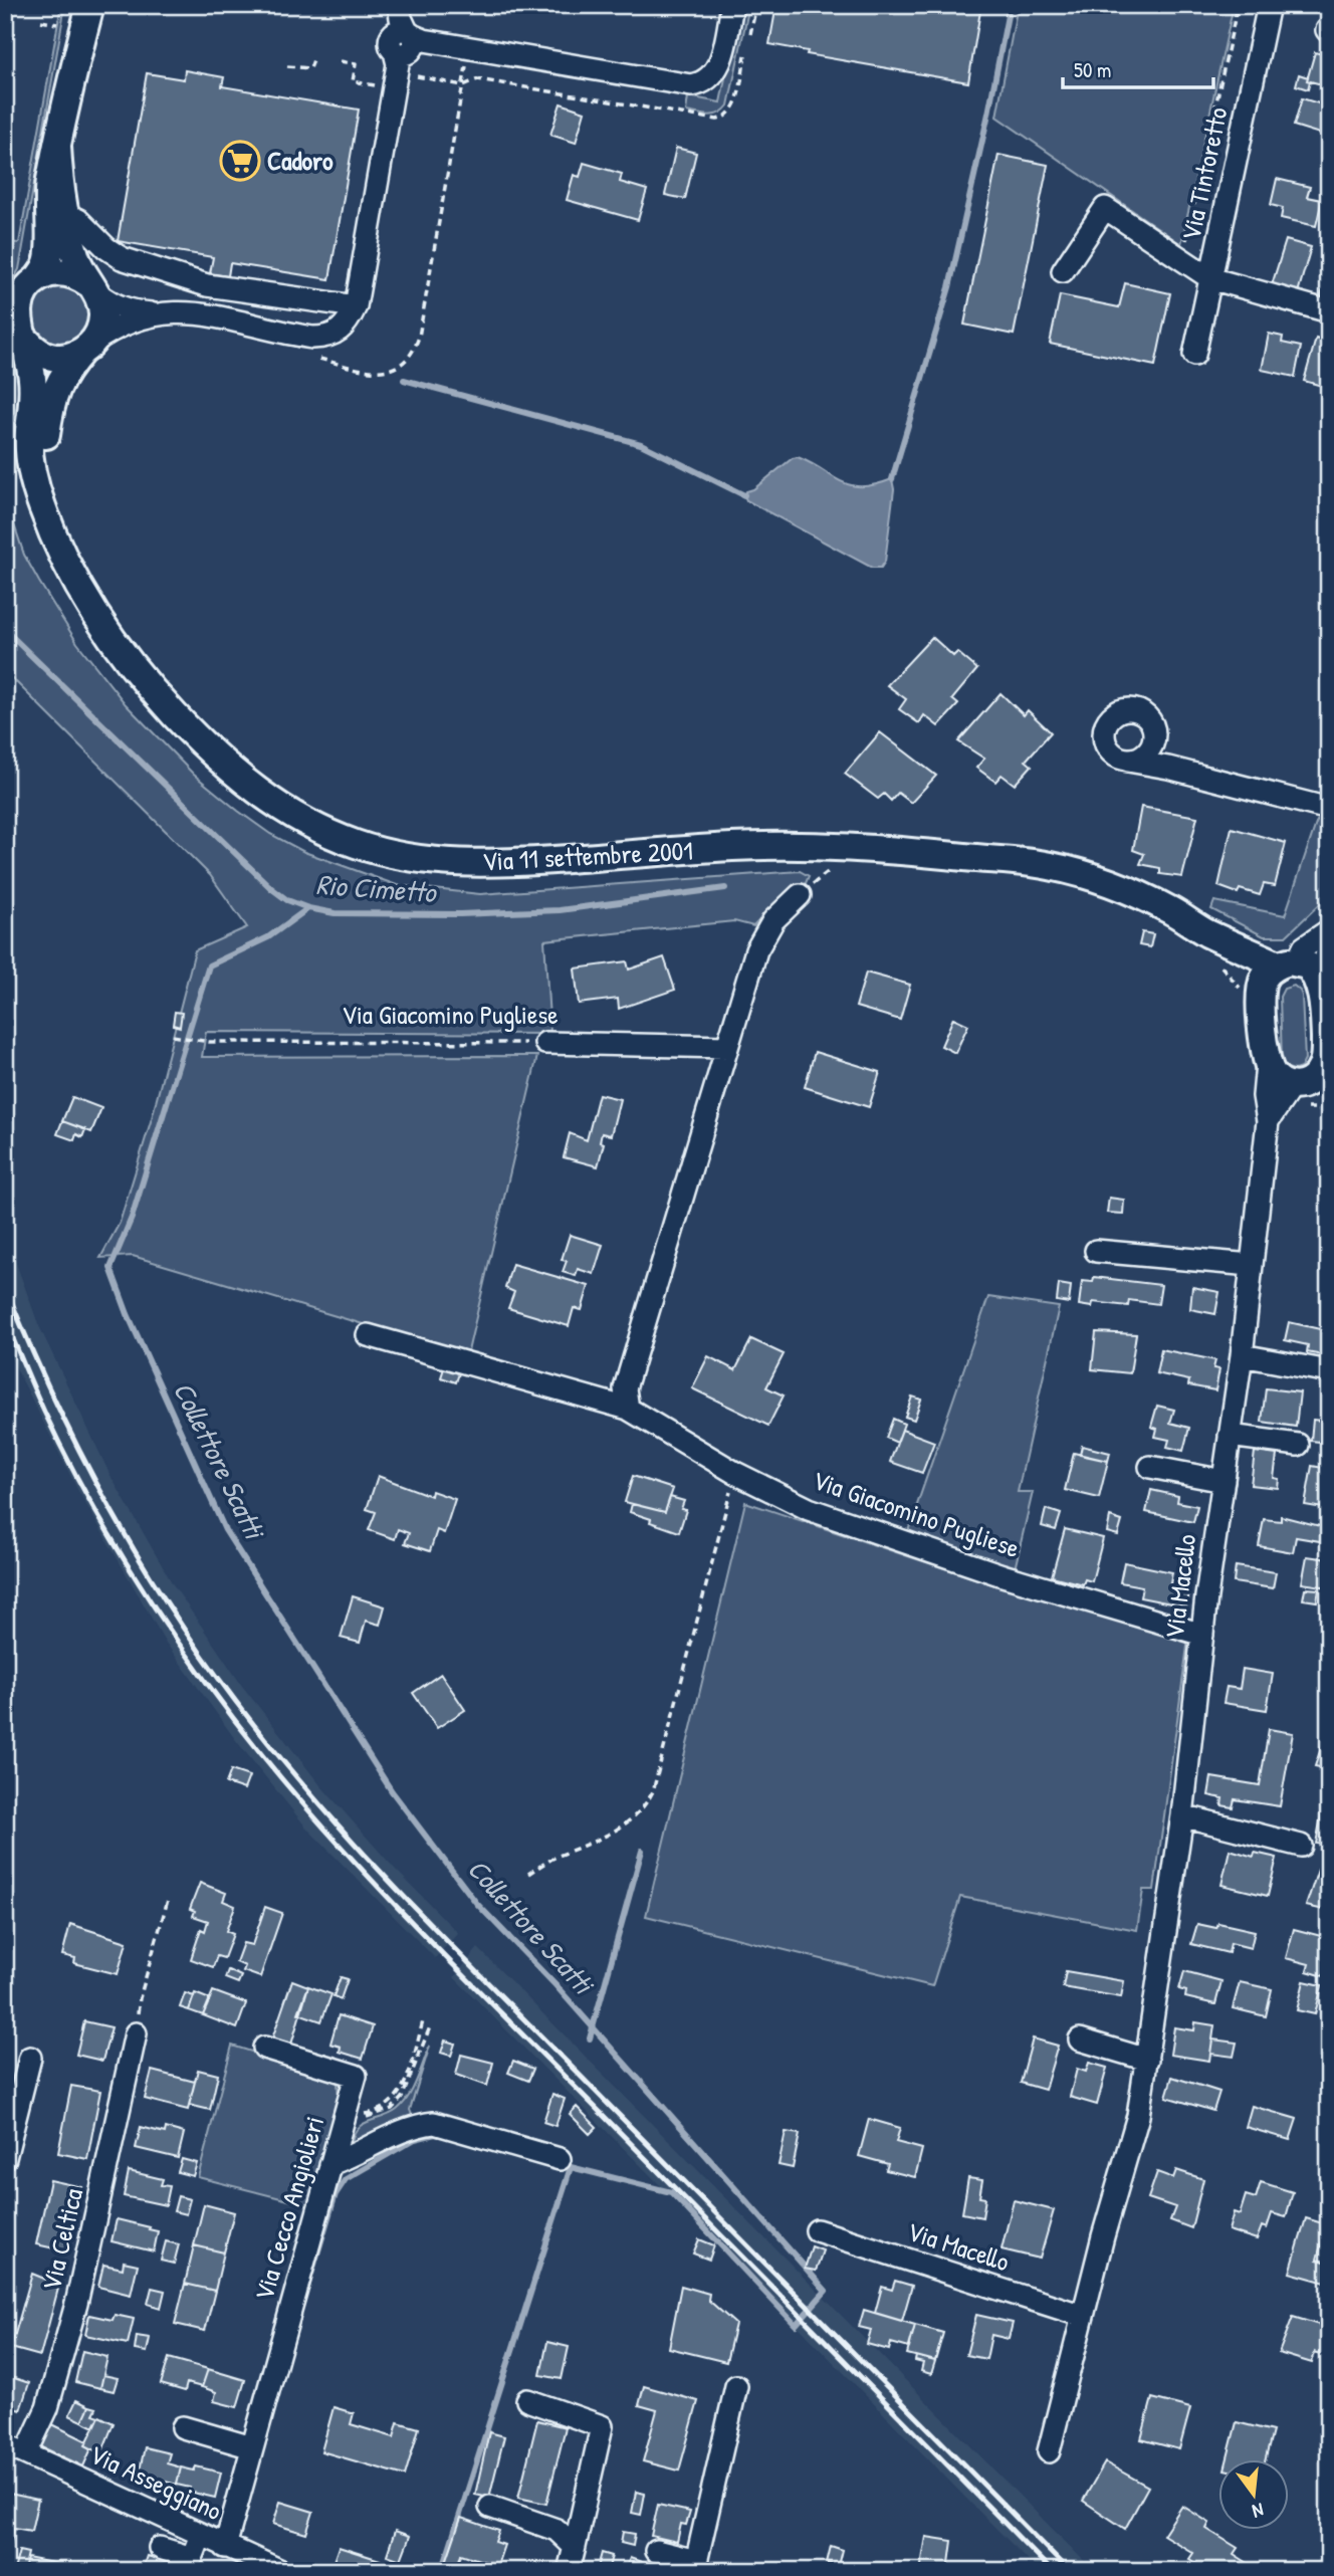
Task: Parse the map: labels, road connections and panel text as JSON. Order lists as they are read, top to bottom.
{
  "streets": {
    "main road": ["Via 11 settembre 2001"],
    "street": [
      "Via Tintoretto",
      "Via Giacomino Pugliese",
      "Via Macello",
      "Via Cecco Angiolieri",
      "Via Celtica",
      "Via Asseggiano"
    ]
  },
  "crossings": [
    ["Via 11 settembre 2001", "Via Macello"],
    ["Via Giacomino Pugliese", "Via Macello"],
    ["Via Cecco Angiolieri", "Via Asseggiano"],
    ["Via Celtica", "Via Asseggiano"]
  ],
  "water": ["Rio Cimetto", "Collettore Scatti"],
  "places": {
    "supermarket": ["Cadoro"]
  },
  "scale_bar": "50 m",
  "north": "bottom"
}
